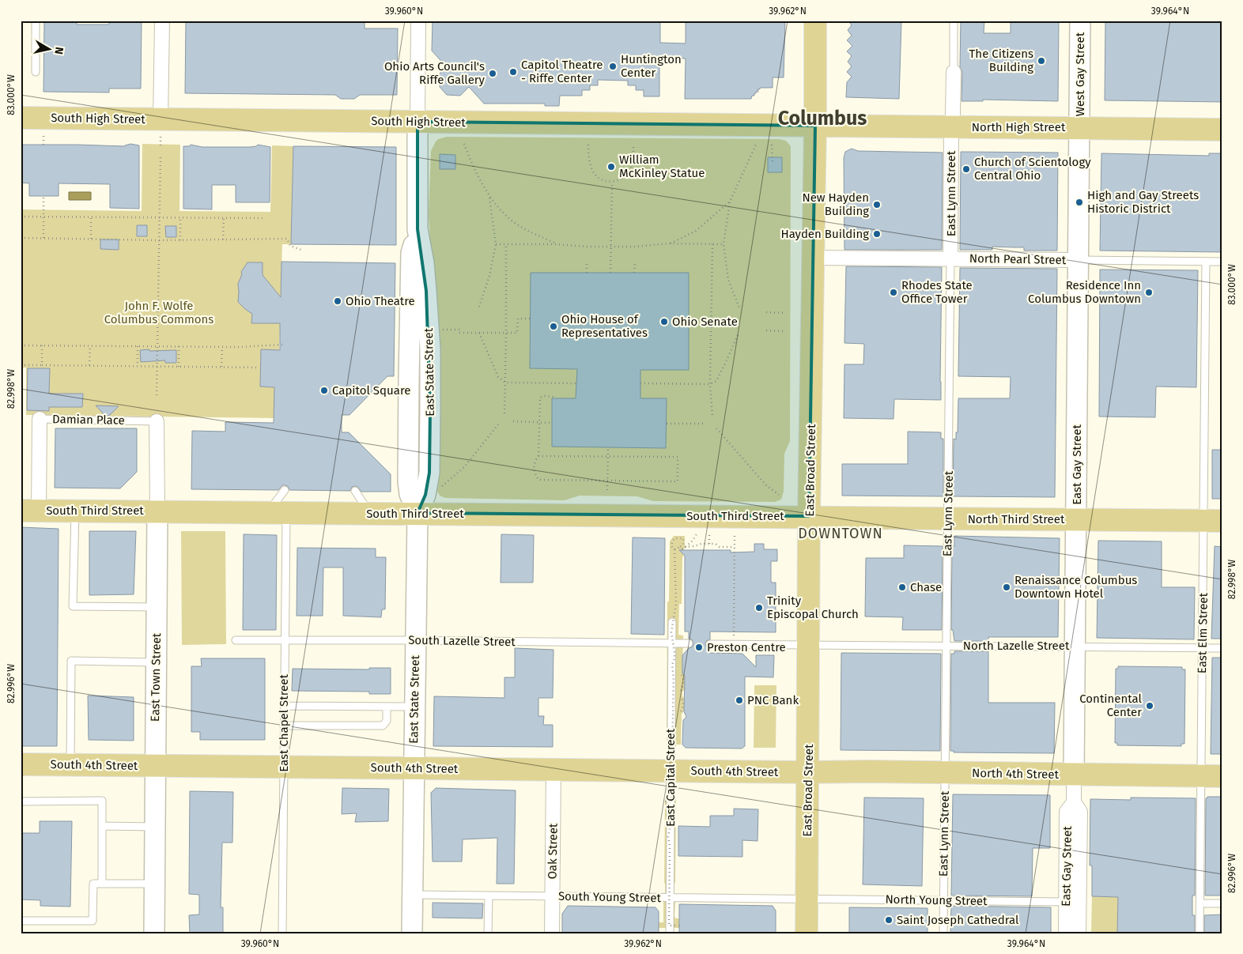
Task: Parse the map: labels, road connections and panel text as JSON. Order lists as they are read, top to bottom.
{
  "streets": {
    "main road": [
      "South High Street",
      "North High Street",
      "East Broad Street",
      "South Third Street",
      "North Third Street",
      "South 4th Street",
      "North 4th Street"
    ],
    "street": [
      "West Gay Street",
      "East Lynn Street",
      "North Pearl Street",
      "East State Street",
      "Damian Place",
      "East Gay Street",
      "East Town Street",
      "Oak Street"
    ],
    "lane": [
      "East Elm Street",
      "South Lazelle Street",
      "North Lazelle Street",
      "East Chapel Street",
      "East Capital Street",
      "South Young Street",
      "North Young Street"
    ]
  },
  "crossings": [
    ["West Gay Street", "North High Street"],
    ["West Gay Street", "East Gay Street"],
    ["South High Street", "North High Street"],
    ["South High Street", "East State Street"],
    ["South High Street", "East Broad Street"],
    ["North High Street", "East Lynn Street"],
    ["North High Street", "East Gay Street"],
    ["North High Street", "East Broad Street"],
    ["East Lynn Street", "North Pearl Street"],
    ["East Lynn Street", "North Third Street"],
    ["East Lynn Street", "North Lazelle Street"],
    ["East Lynn Street", "North 4th Street"],
    ["East Lynn Street", "North Young Street"],
    ["North Pearl Street", "East Gay Street"],
    ["North Pearl Street", "East Broad Street"],
    ["North Pearl Street", "East Elm Street"],
    ["East State Street", "South Third Street"],
    ["East State Street", "South Lazelle Street"],
    ["East State Street", "South 4th Street"],
    ["East State Street", "South Young Street"],
    ["Damian Place", "South Third Street"],
    ["Damian Place", "East Town Street"],
    ["East Gay Street", "North Third Street"],
    ["East Gay Street", "North Lazelle Street"],
    ["East Gay Street", "North 4th Street"],
    ["East Gay Street", "North Young Street"],
    ["East Broad Street", "South Third Street"],
    ["East Broad Street", "North Third Street"],
    ["East Broad Street", "North Lazelle Street"],
    ["East Broad Street", "South 4th Street"],
    ["East Broad Street", "North 4th Street"],
    ["East Broad Street", "South Young Street"],
    ["East Broad Street", "North Young Street"],
    ["South Third Street", "North Third Street"],
    ["South Third Street", "East Town Street"],
    ["South Third Street", "East Chapel Street"],
    ["North Third Street", "East Elm Street"],
    ["East Elm Street", "North Lazelle Street"],
    ["East Elm Street", "North 4th Street"],
    ["South Lazelle Street", "East Chapel Street"],
    ["South Lazelle Street", "East Capital Street"],
    ["East Town Street", "South 4th Street"],
    ["East Chapel Street", "South 4th Street"],
    ["South 4th Street", "North 4th Street"],
    ["South 4th Street", "East Capital Street"],
    ["South 4th Street", "Oak Street"],
    ["East Capital Street", "South Young Street"],
    ["Oak Street", "South Young Street"],
    ["South Young Street", "North Young Street"]
  ],
  "districts": ["Columbus", "DOWNTOWN"],
  "parks": ["John F. Wolfe Columbus Commons"],
  "places": [
    "The Citizens Building",
    "Huntington Center",
    "Capitol Theatre - Riffe Center",
    "Ohio Arts Council's Riffe Gallery",
    "William McKinley Statue",
    "Church of Scientology Central Ohio",
    "High and Gay Streets Historic District",
    "New Hayden Building",
    "Hayden Building",
    "Rhodes State Office Tower",
    "Residence Inn Columbus Downtown",
    "Ohio Theatre",
    "Ohio Senate",
    "Ohio House of Representatives",
    "Capitol Square",
    "Chase",
    "Renaissance Columbus Downtown Hotel",
    "Trinity Episcopal Church",
    "Preston Centre",
    "PNC Bank",
    "Continental Center",
    "Saint Joseph Cathedral"
  ],
  "north": "right",
  "coordinates": [
    "39.960°N",
    "39.962°N",
    "39.964°N",
    "83.000°W",
    "82.998°W",
    "82.996°W"
  ]
}
